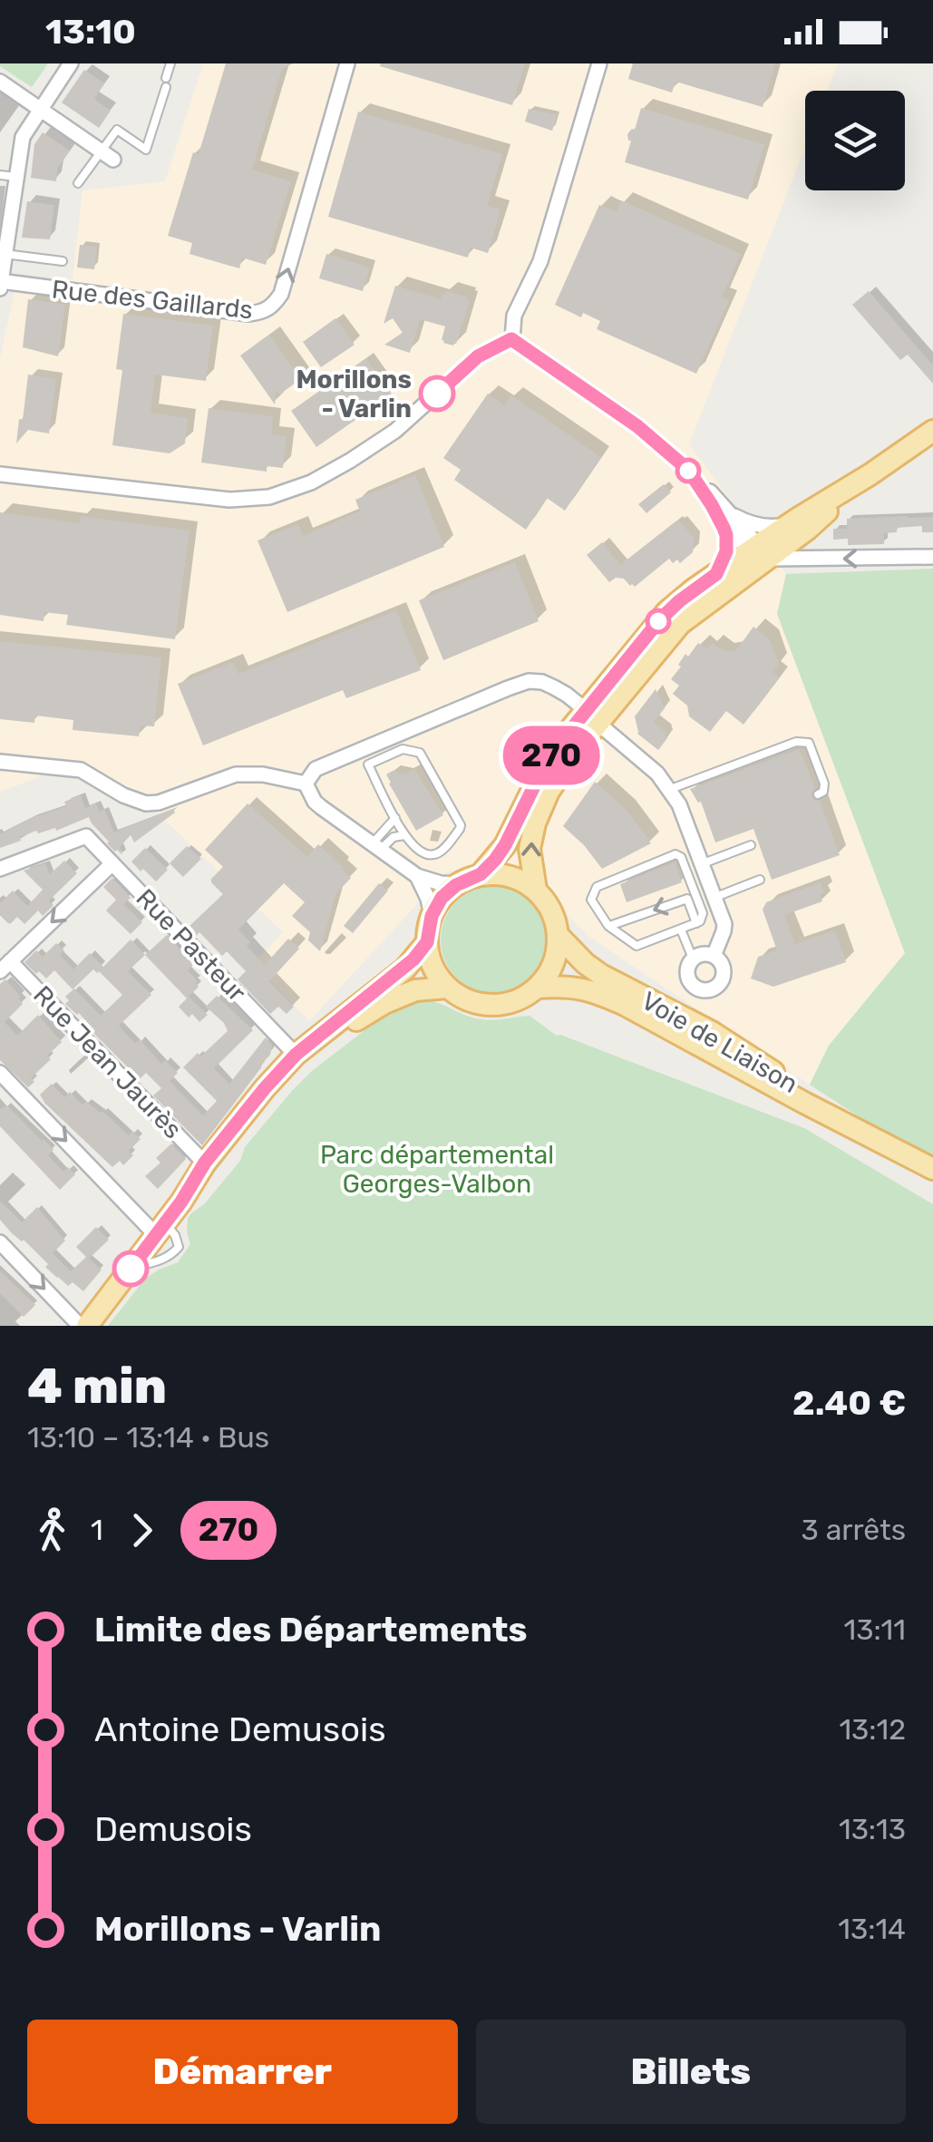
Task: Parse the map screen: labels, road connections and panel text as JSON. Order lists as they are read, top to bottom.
{
  "streets": {
    "main road": ["Voie de Liaison"],
    "street": ["Rue des Gaillards", "Rue Pasteur", "Rue Jean Jaurès"]
  },
  "parks": ["Parc départemental Georges-Valbon"],
  "places": ["Morillons - Varlin"],
  "lines": ["bus line 270"],
  "page": {
    "status": "13:10",
    "on_map": "270",
    "heading": ["4 min", "13:10 – 13:14 · Bus", "2.40 €"],
    "legs": ["1", "270", "3 arrêts"],
    "list": [
      {
        "name": "Limite des Départements",
        "value": "13:11"
      },
      {
        "name": "Antoine Demusois",
        "value": "13:12"
      },
      {
        "name": "Demusois",
        "value": "13:13"
      },
      {
        "name": "Morillons - Varlin",
        "value": "13:14"
      }
    ],
    "buttons": ["Démarrer", "Billets"]
  }
}
